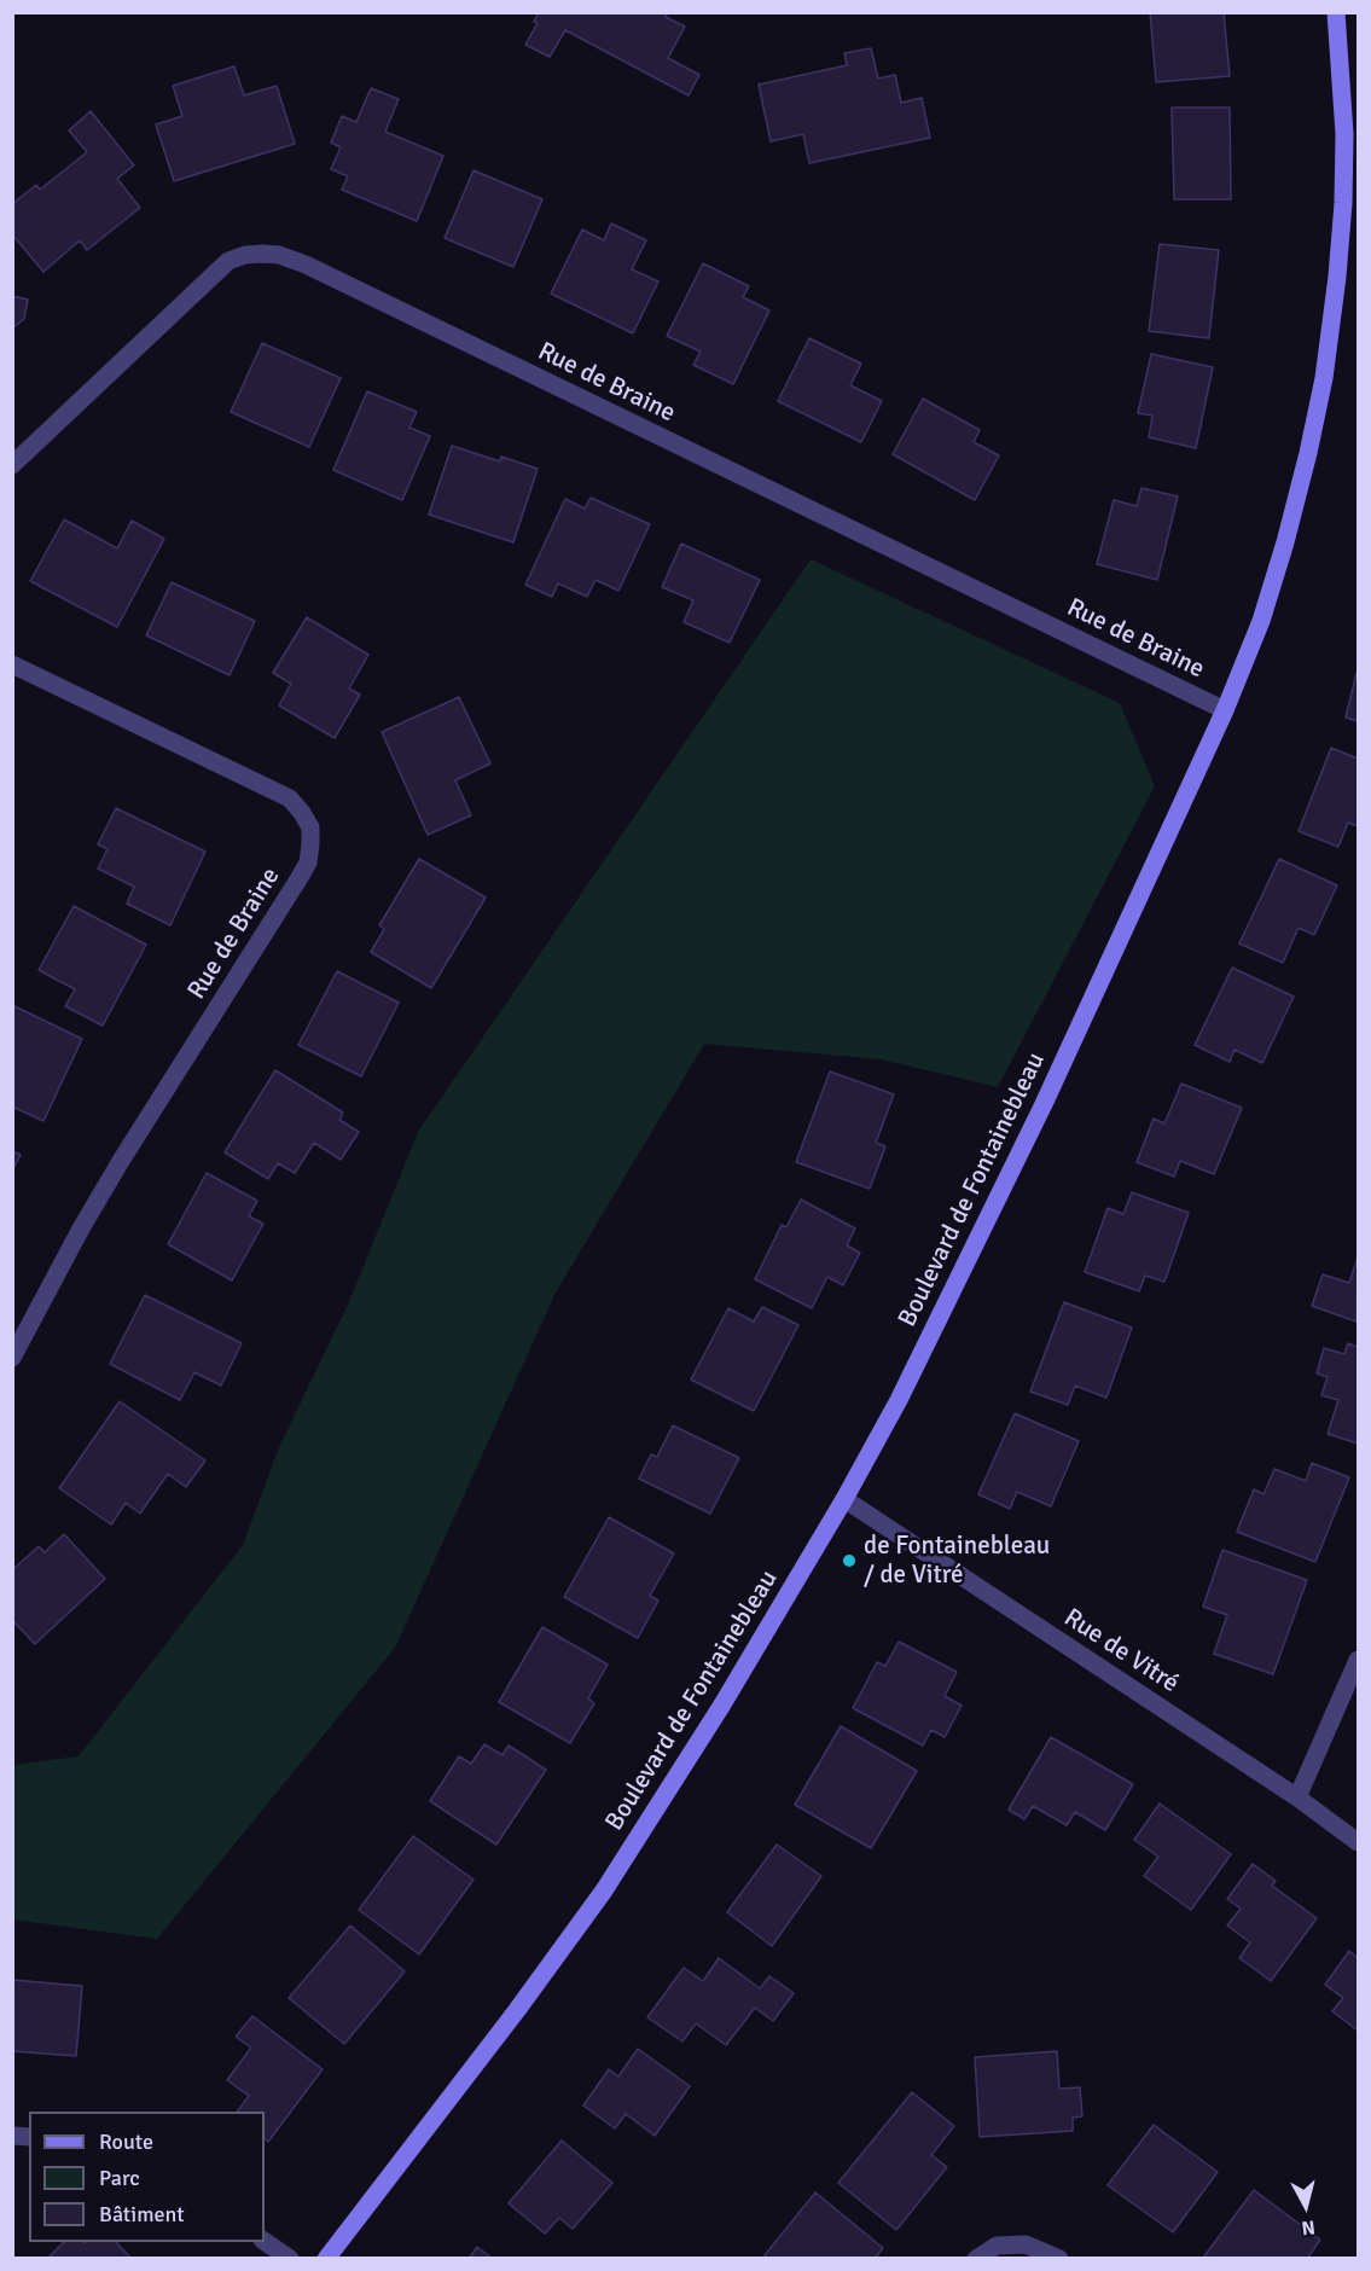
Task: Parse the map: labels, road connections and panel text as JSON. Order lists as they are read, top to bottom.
{
  "streets": {
    "street": ["Rue de Braine", "Boulevard de Fontainebleau", "Rue de Vitré"]
  },
  "crossings": [
    ["Rue de Braine", "Boulevard de Fontainebleau"],
    ["Boulevard de Fontainebleau", "Rue de Vitré"]
  ],
  "places": ["de Fontainebleau / de Vitré"],
  "legend": ["Route", "Parc", "Bâtiment"],
  "north": "bottom"
}
